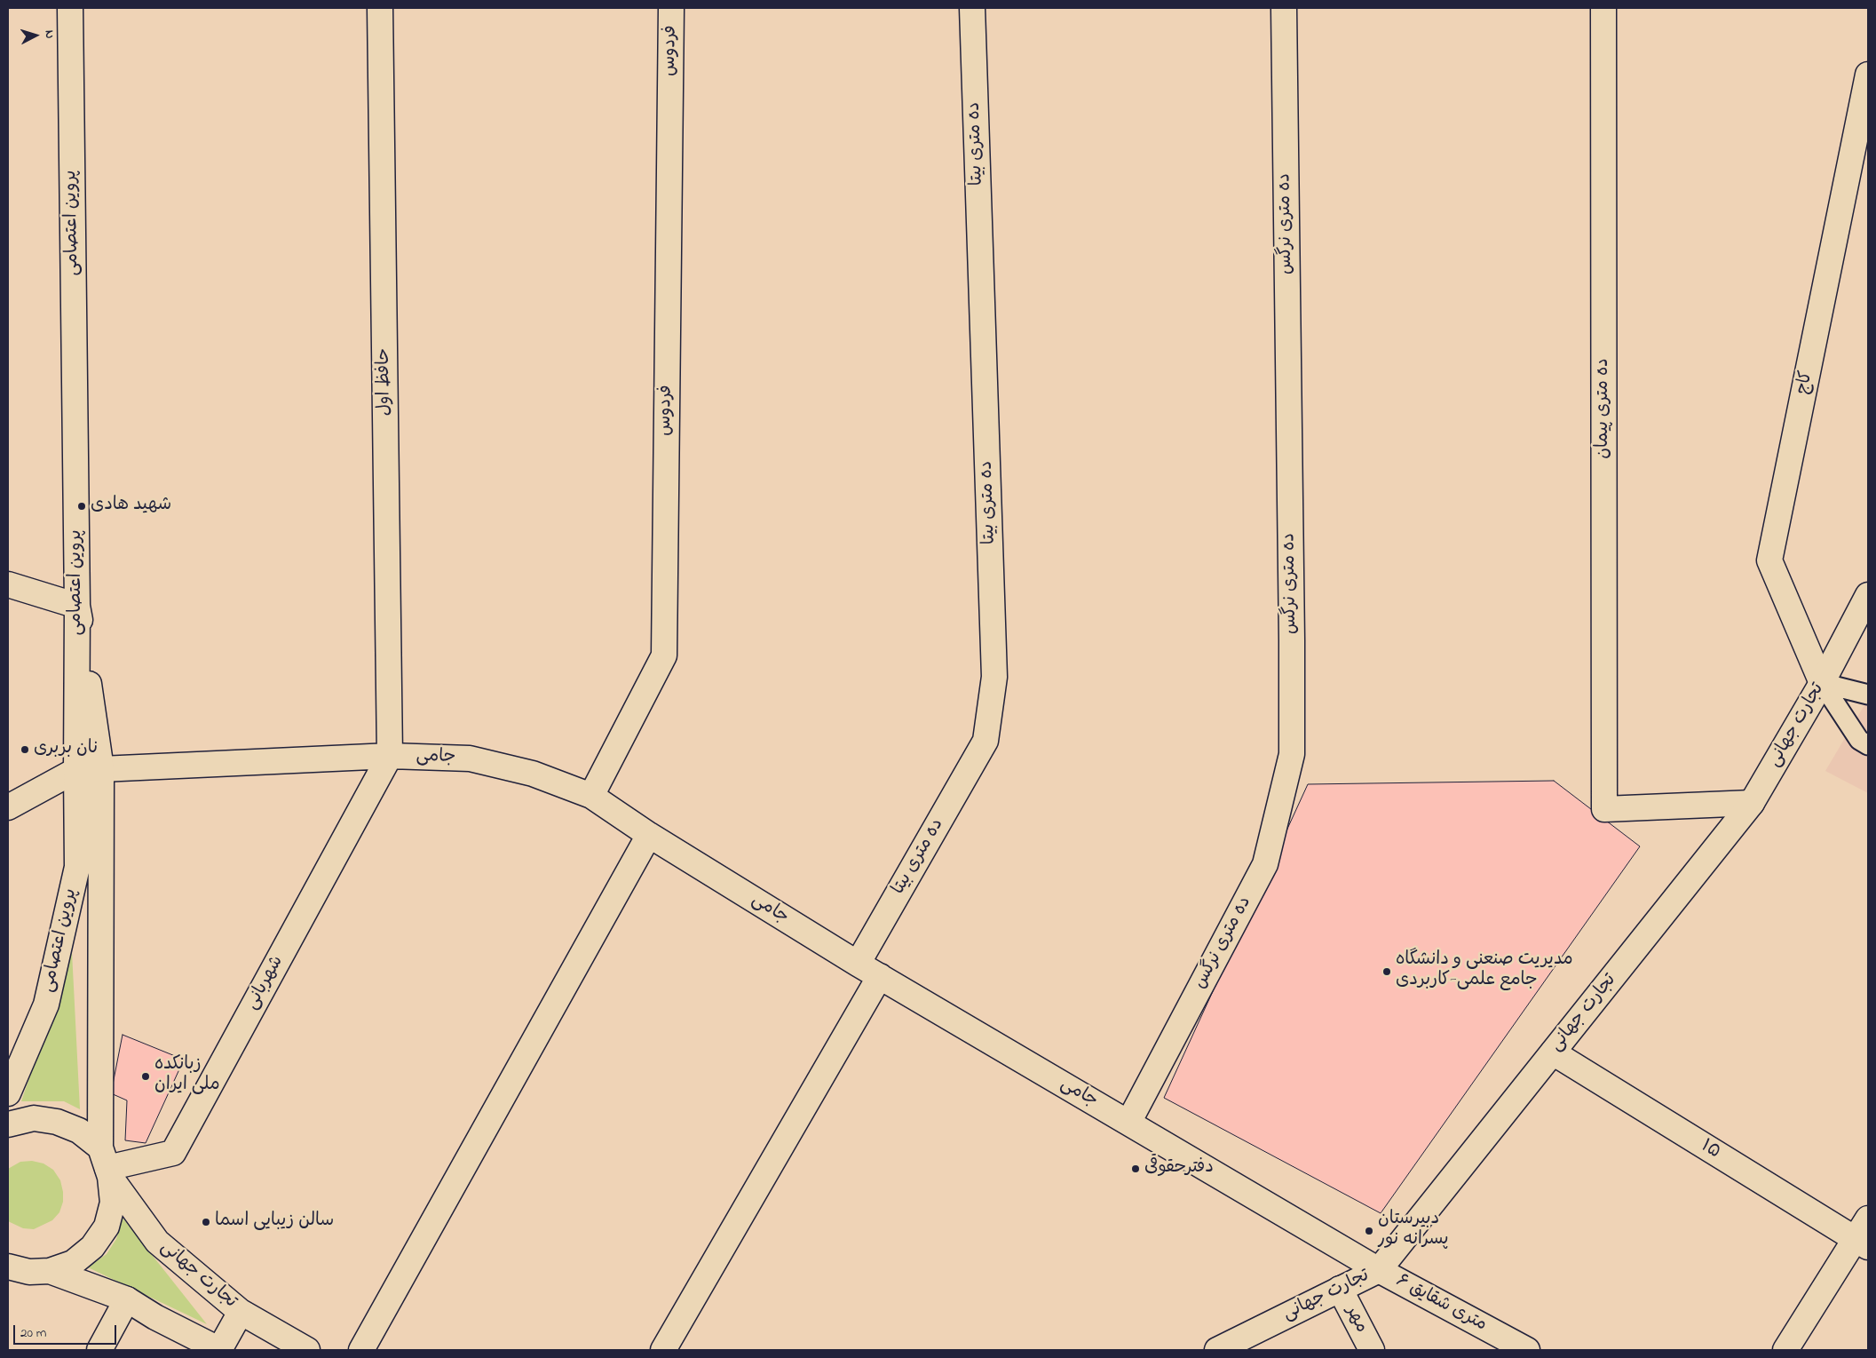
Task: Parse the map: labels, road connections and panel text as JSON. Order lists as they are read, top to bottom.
{
  "streets": {
    "street": [
      "فردوس",
      "ده متری بیتا",
      "پروین اعتصامى",
      "ده متری نرگس",
      "حافظ اول",
      "کاج",
      "ده متری پیمان",
      "تجارت جهانی",
      "جامی",
      "شهربانی",
      "۱۵",
      "۶ متری شقایق",
      "مهر"
    ]
  },
  "crossings": [
    ["فردوس", "جامی"],
    ["ده متری بیتا", "جامی"],
    ["ده متری نرگس", "جامی"],
    ["حافظ اول", "جامی"],
    ["حافظ اول", "شهربانی"],
    ["کاج", "تجارت جهانی"],
    ["ده متری پیمان", "تجارت جهانی"],
    ["تجارت جهانی", "جامی"],
    ["تجارت جهانی", "شهربانی"],
    ["تجارت جهانی", "۱۵"],
    ["تجارت جهانی", "۶ متری شقایق"],
    ["تجارت جهانی", "مهر"],
    ["جامی", "شهربانی"],
    ["جامی", "۶ متری شقایق"]
  ],
  "places": [
    "شهید هادی",
    "نان بربری",
    "مدیریت صنعنی و دانشگاه جامع علمی-کاربردی",
    "زبانکده ملی ایران",
    "دفترحقوقی",
    "سالن زیبایی اسما",
    "دبیرستان پسرانه نور"
  ],
  "scale_bar": "20 m",
  "north": "right"
}
